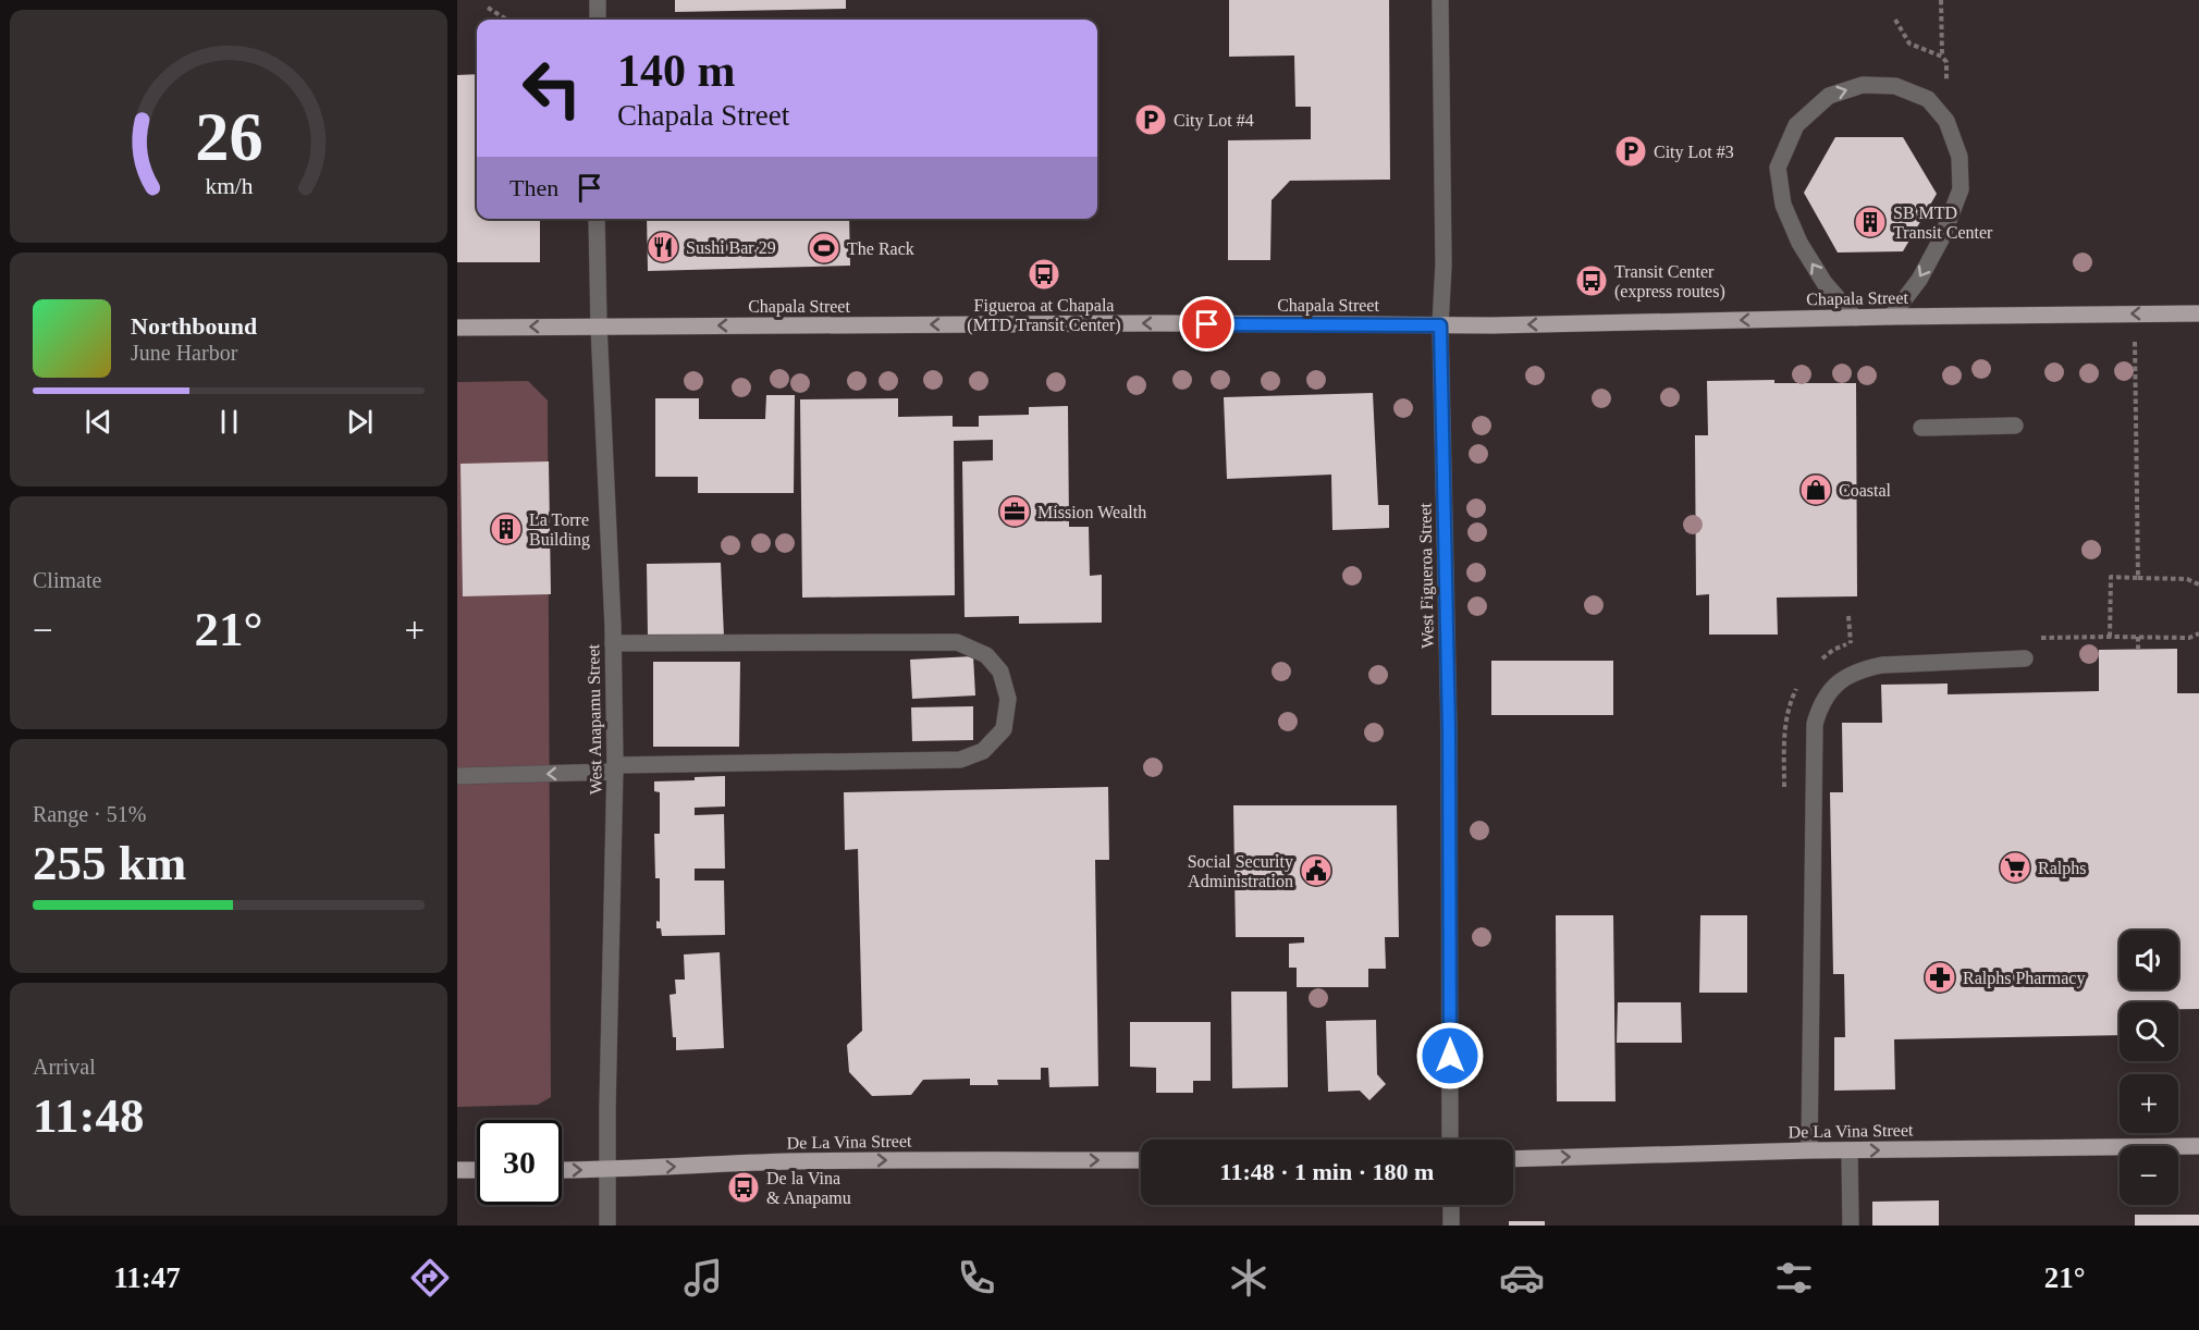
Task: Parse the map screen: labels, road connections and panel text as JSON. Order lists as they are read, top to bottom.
{
  "streets": {
    "main road": ["Chapala Street", "De La Vina Street"],
    "street": ["West Figueroa Street", "West Anapamu Street"]
  },
  "crossings": [
    ["Chapala Street", "West Figueroa Street"],
    ["Chapala Street", "West Anapamu Street"],
    ["West Anapamu Street", "De La Vina Street"]
  ],
  "one_way": ["Chapala Street", "De La Vina Street"],
  "places": {
    "parking": ["City Lot #4", "City Lot #3"],
    "building": ["SB MTD Transit Center", "La Torre Building"],
    "restaurant": ["Sushi Bar 29"],
    "sports": ["The Rack"],
    "bus stop": ["Figueroa at Chapala (MTD Transit Center)", "Transit Center (express routes)", "De la Vina & Anapamu"],
    "shop": ["Coastal"],
    "office": ["Mission Wealth"],
    "supermarket": ["Ralphs"],
    "public building": ["Social Security Administration"],
    "pharmacy": ["Ralphs Pharmacy"]
  },
  "page": {
    "turn": ["140 m", "Chapala Street"],
    "then": "Then",
    "song": ["Northbound", "June Harbor"],
    "tile": [
      "Climate",
      ["Range · 51%", "255 km"],
      ["Arrival", "11:48"]
    ],
    "heat": ["−", "21°", "+"],
    "map_buttons": ["+", "−"],
    "limit": "30",
    "trip": "11:48 · 1 min · 180 m",
    "tabs": ["11:47", "21°"],
    "gauge": ["26", "km/h"]
  }
}
